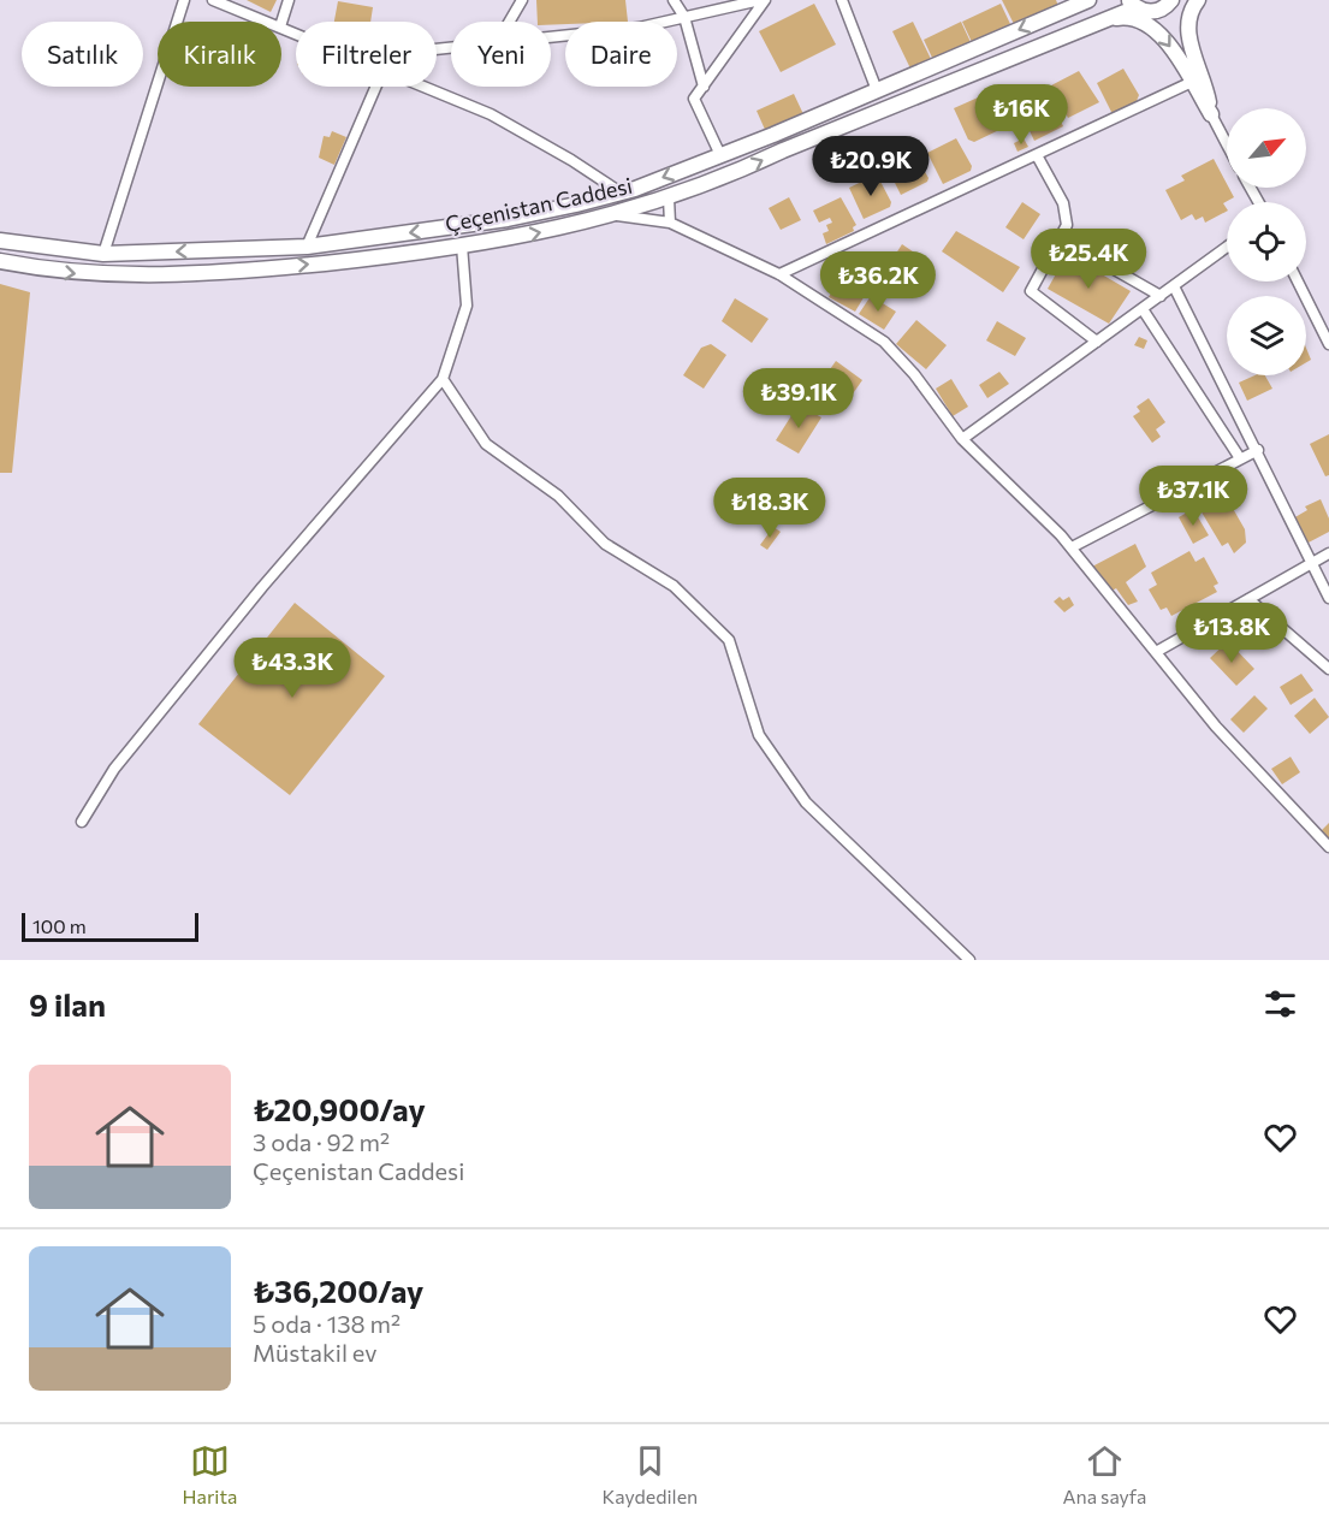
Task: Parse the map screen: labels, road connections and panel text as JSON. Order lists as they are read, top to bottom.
{
  "streets": {
    "main road": ["Çeçenistan Caddesi"]
  },
  "scale_bar": "100 m",
  "north": "top right",
  "page": {
    "chip": [
      "Satılık",
      "Kiralık",
      "Filtreler",
      "Yeni",
      "Daire"
    ],
    "price": [
      "₺16K",
      "₺20.9K",
      "₺25.4K",
      "₺36.2K",
      "₺39.1K",
      "₺37.1K",
      "₺18.3K",
      "₺13.8K",
      "₺43.3K"
    ],
    "scale": "100 m",
    "heading": "9 ilan",
    "list": [
      {
        "name": "₺20,900/ay",
        "note": "3 oda · 92 m² · Çeçenistan Caddesi"
      },
      {
        "name": "₺36,200/ay",
        "note": "5 oda · 138 m² · Müstakil ev"
      }
    ],
    "tabs": ["Harita", "Kaydedilen", "Ana sayfa"]
  }
}
